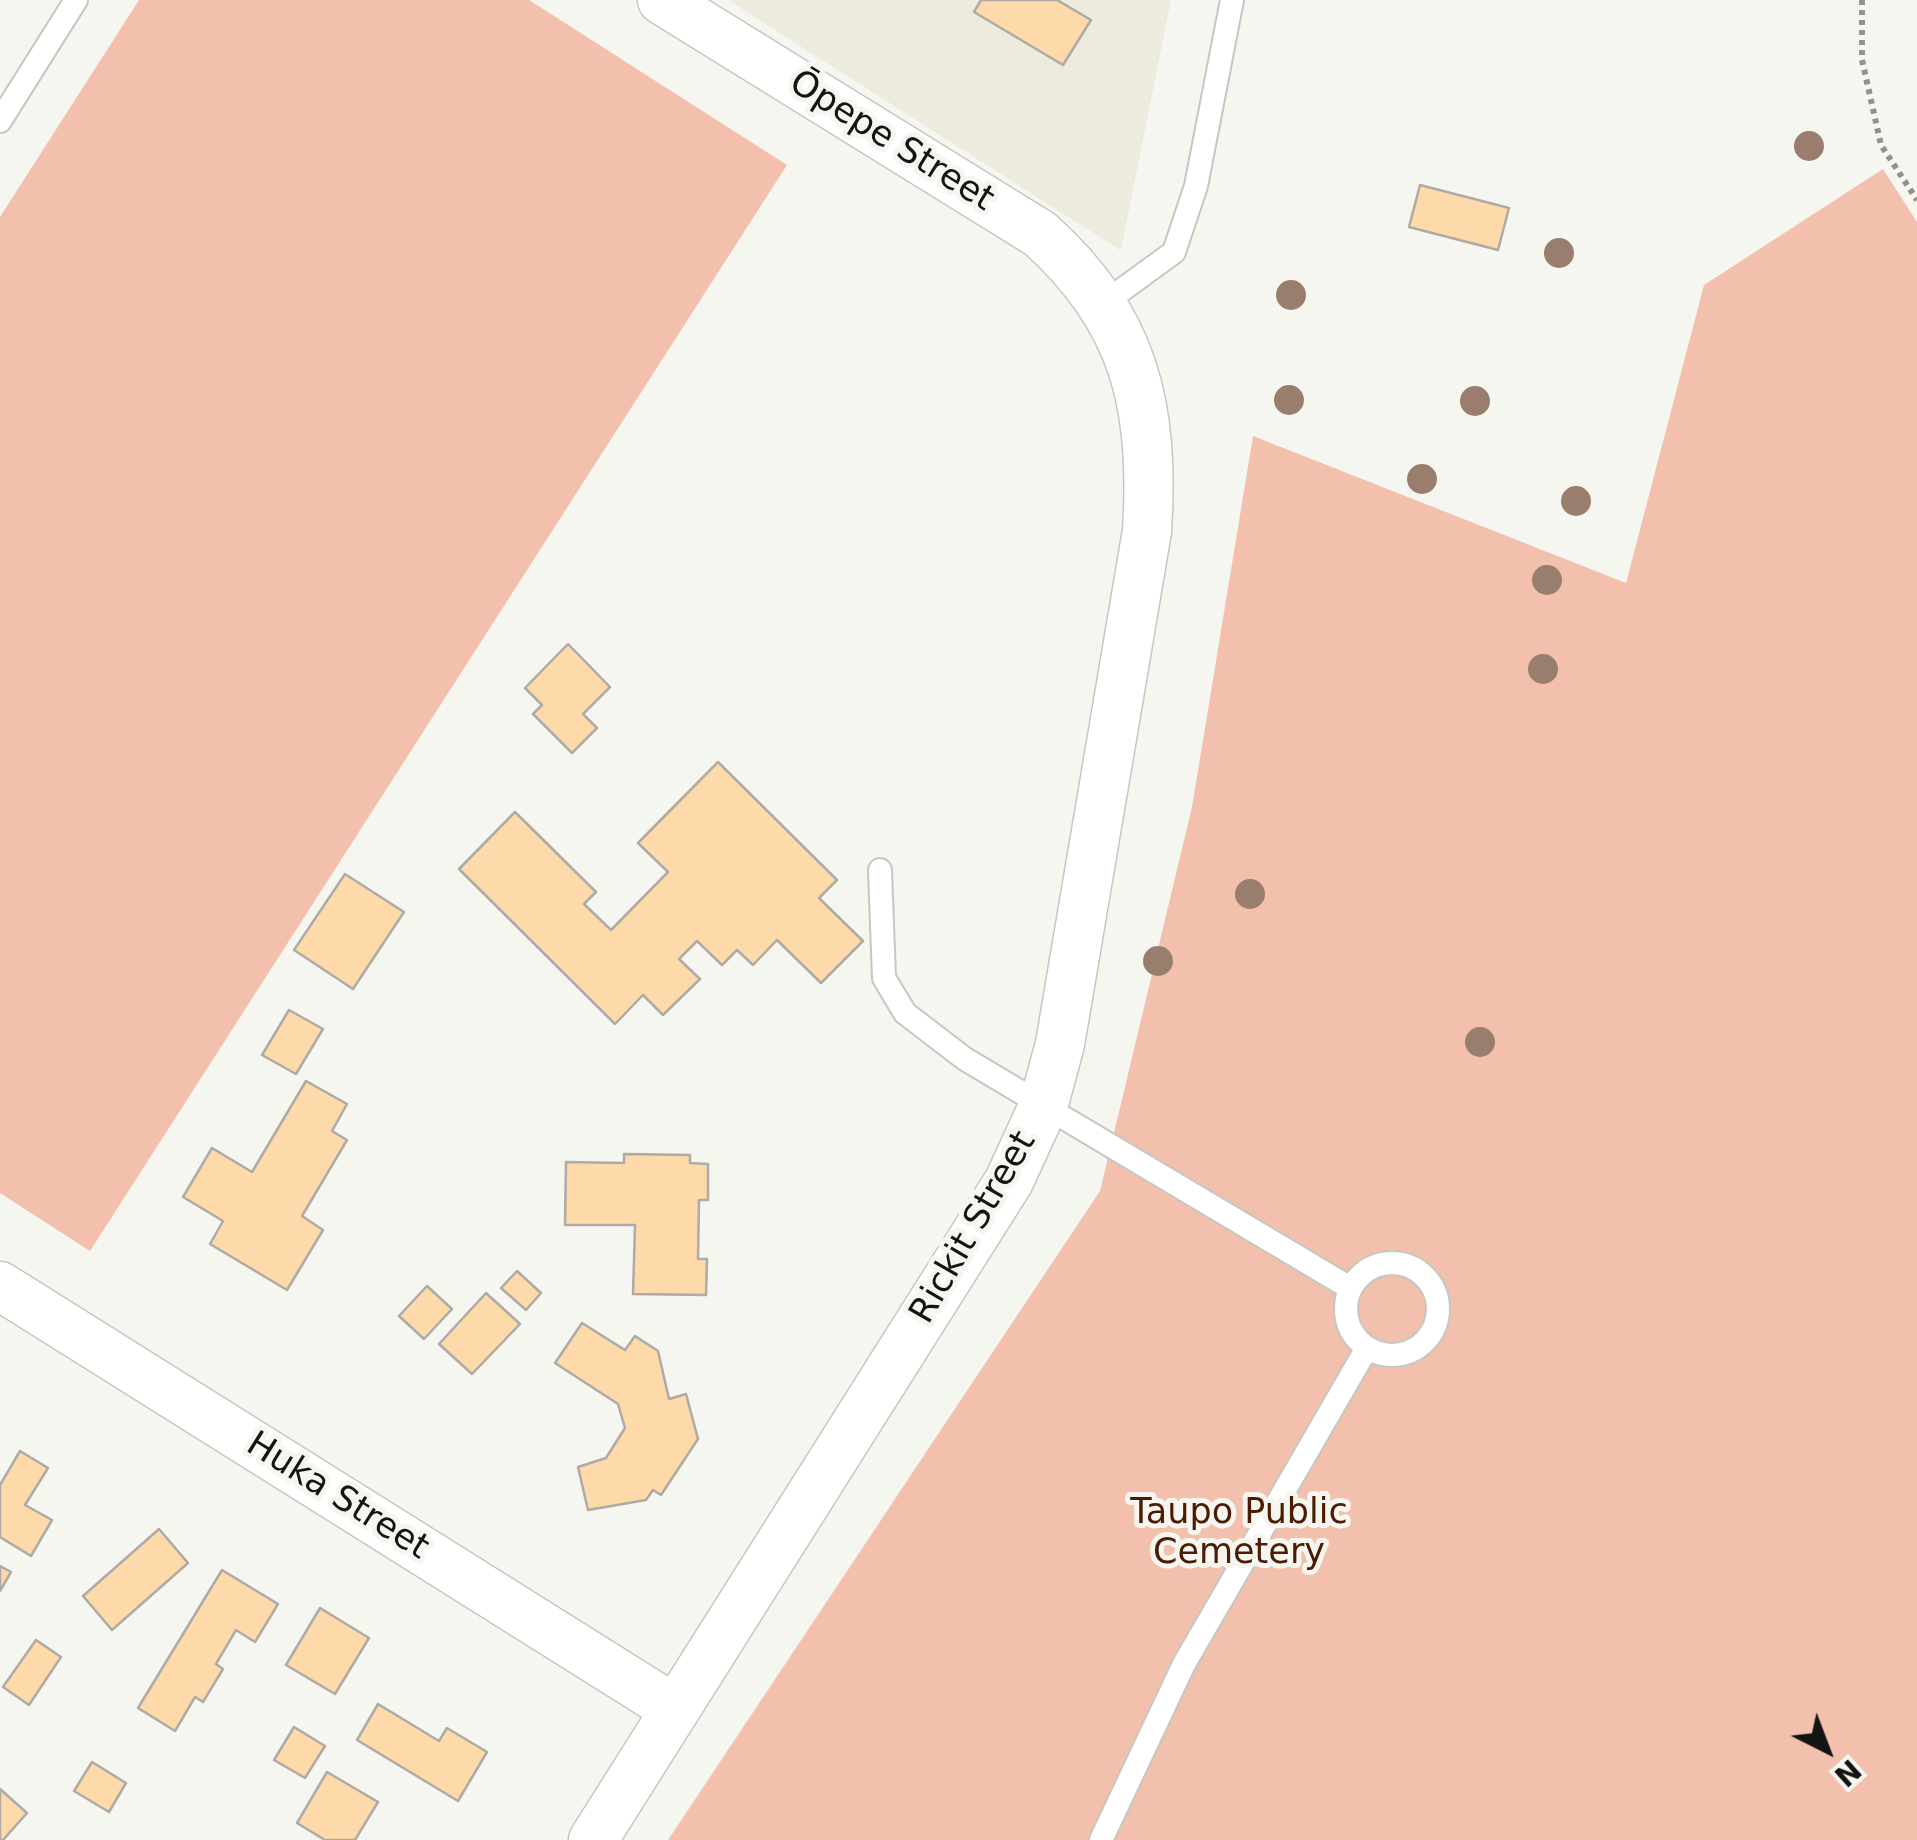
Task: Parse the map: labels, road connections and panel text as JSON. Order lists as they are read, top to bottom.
{
  "streets": {
    "street": ["Ōpepe Street", "Rickit Street", "Huka Street"]
  },
  "crossings": [
    ["Ōpepe Street", "Rickit Street"],
    ["Rickit Street", "Huka Street"]
  ],
  "parks": ["Taupo Public Cemetery"],
  "north": "bottom right"
}
